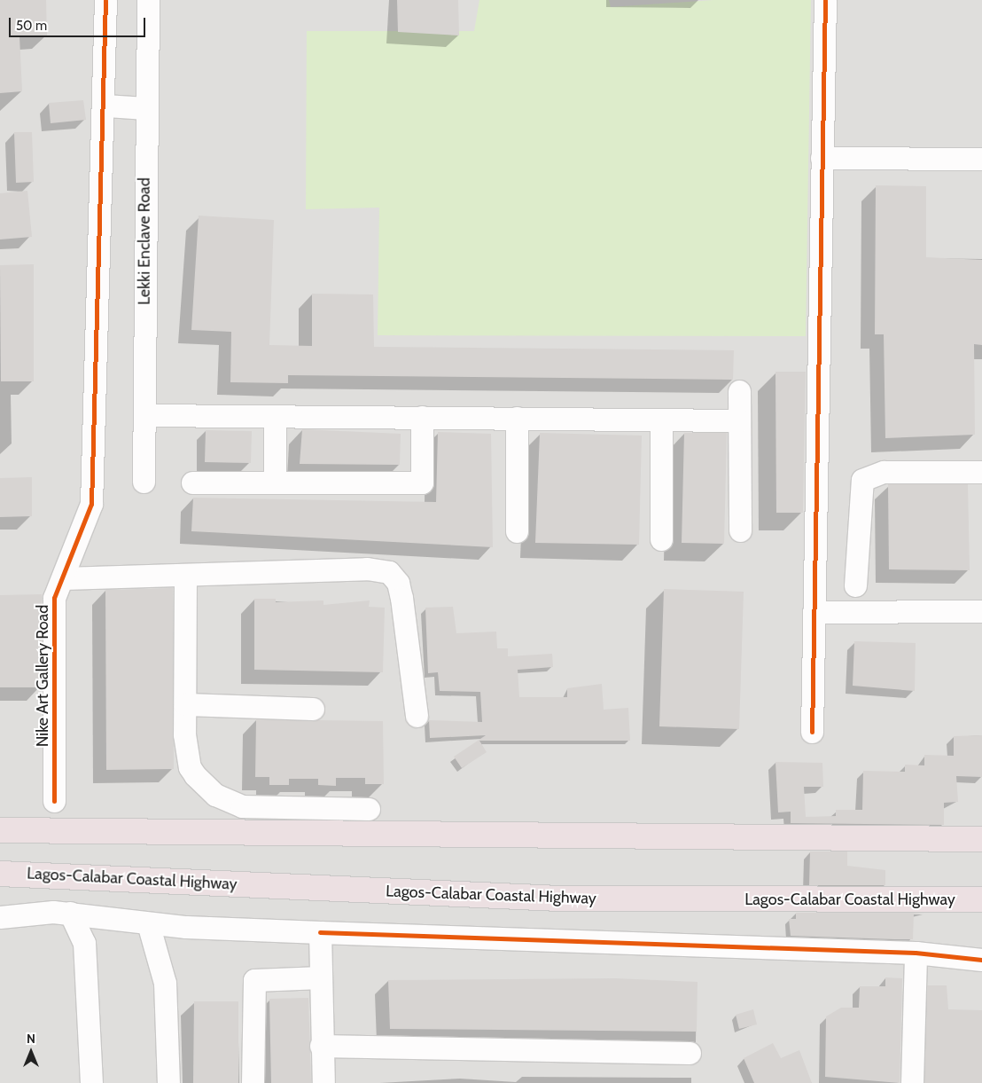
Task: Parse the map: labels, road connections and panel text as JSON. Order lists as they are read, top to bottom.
{
  "streets": {
    "highway": ["Lagos-Calabar Coastal Highway"],
    "street": ["Lekki Enclave Road", "Nike Art Gallery Road"]
  },
  "scale_bar": "50 m",
  "north": "top"
}
